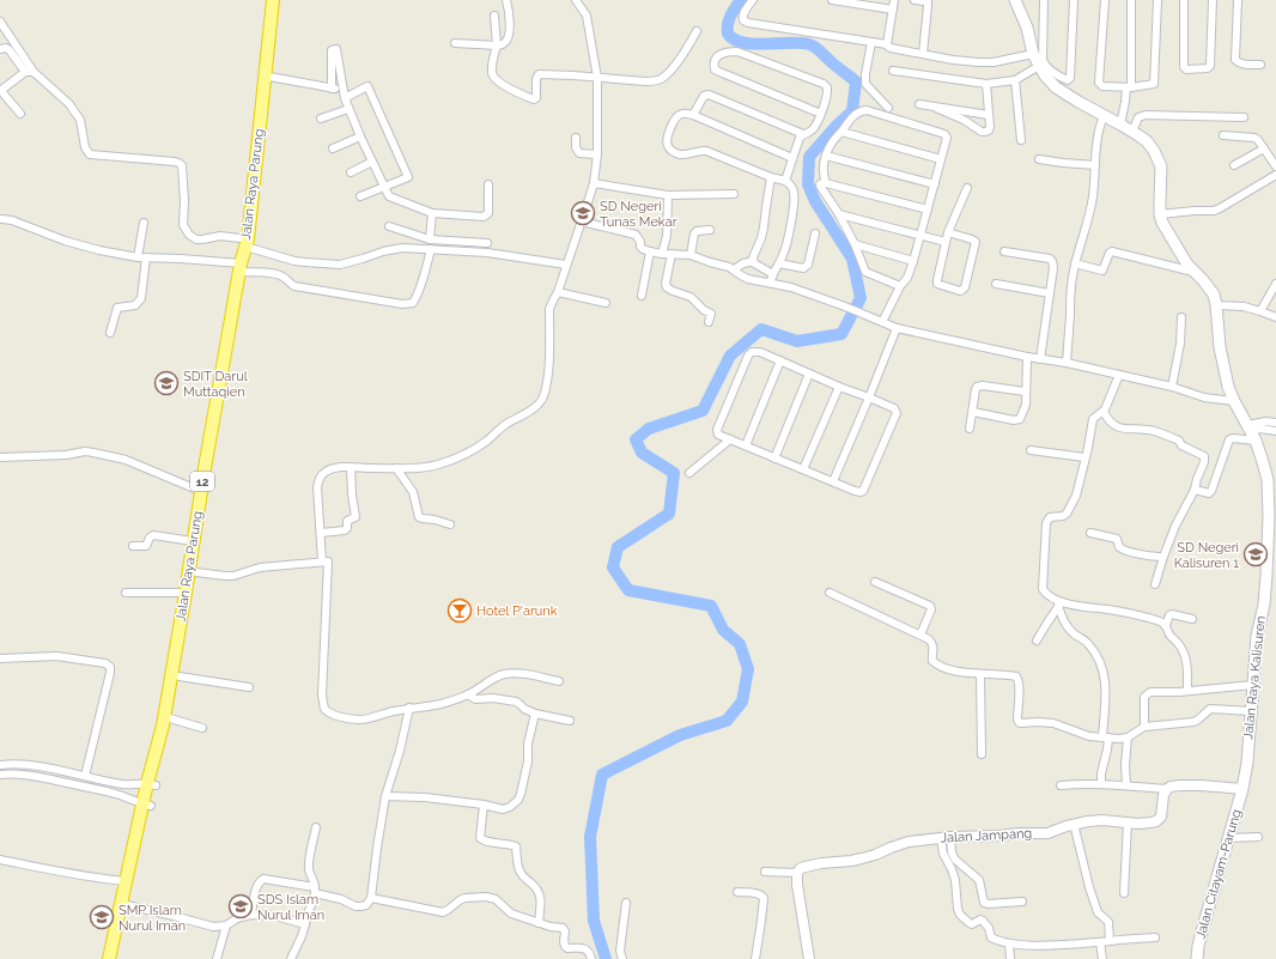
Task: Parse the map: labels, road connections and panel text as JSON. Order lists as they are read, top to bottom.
{
  "streets": {
    "highway": ["Jalan Raya Parung", "12"],
    "main road": ["Jalan Raya Kalisuren", "Jalan Citayam-Parung"],
    "street": ["Jalan Jampang"]
  },
  "crossings": [
    ["Jalan Raya Kalisuren", "Jalan Citayam-Parung"]
  ],
  "places": {
    "school or university": [
      "SD Negeri Tunas Mekar",
      "SDIT Darul Muttaqien",
      "SD Negeri Kalisuren 1",
      "SDS Islam Nurul Iman",
      "SMP Islam Nurul Iman"
    ],
    "bar": ["Hotel P'arunk"]
  }
}
